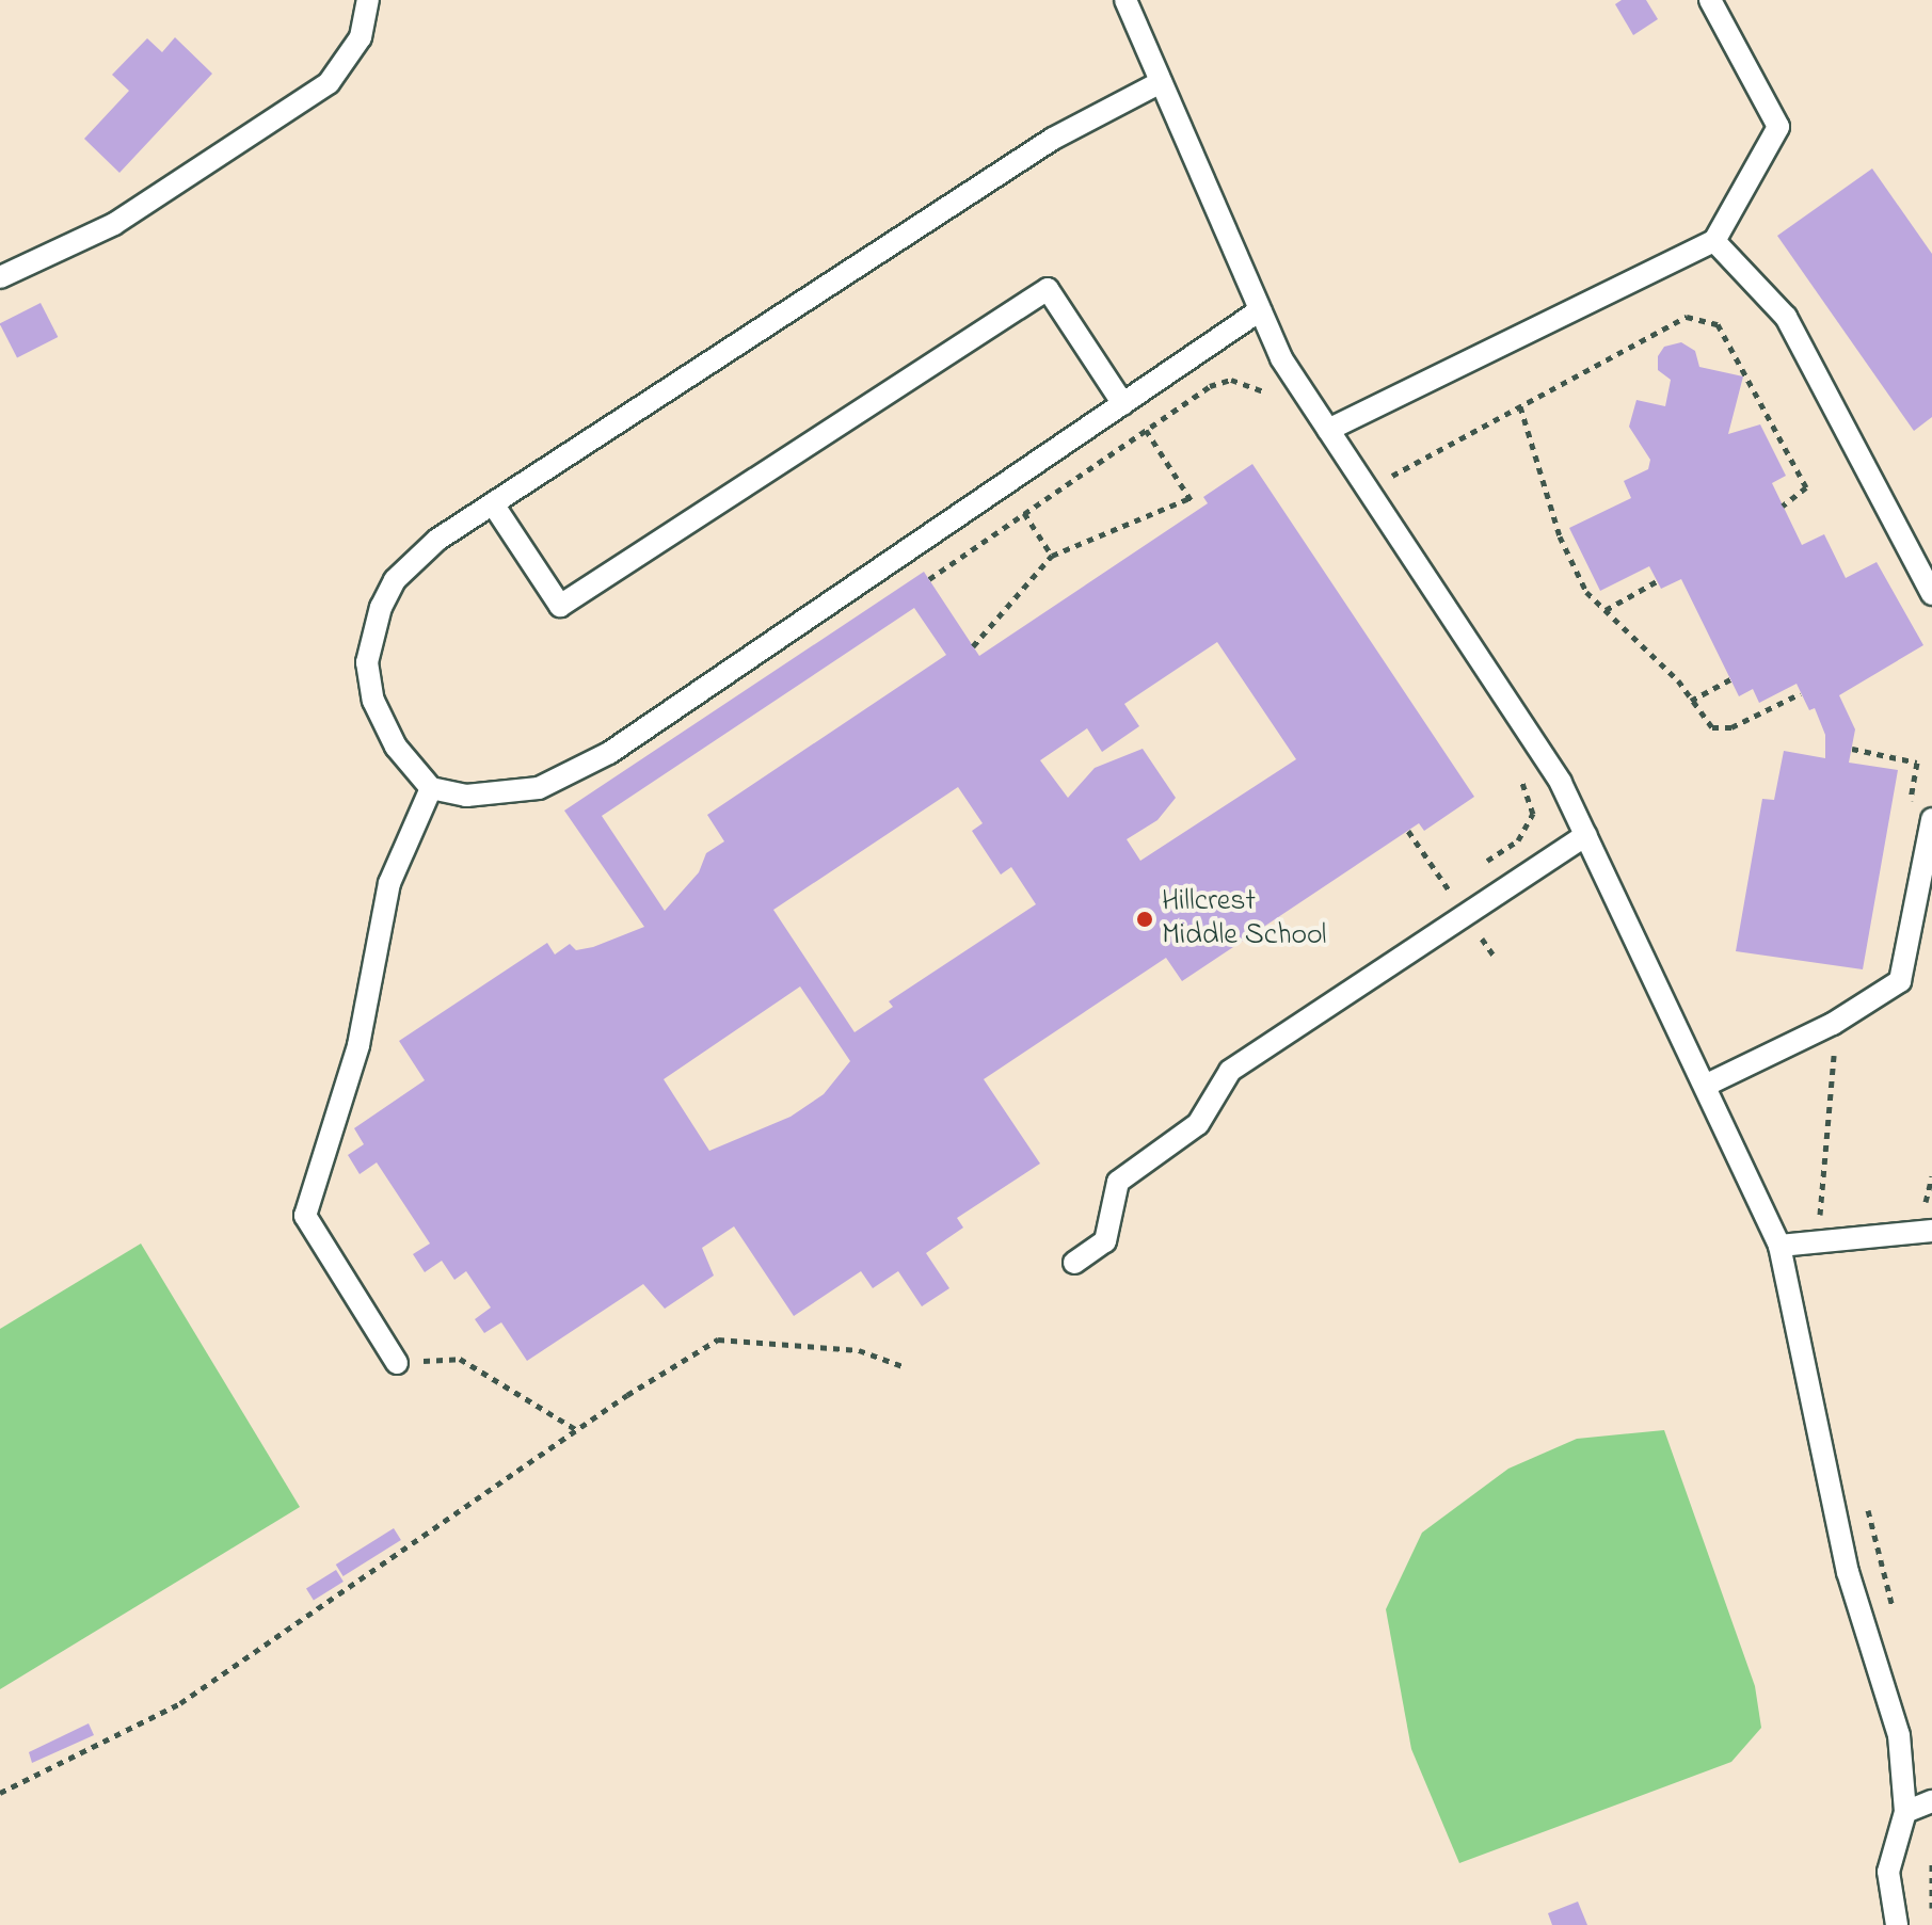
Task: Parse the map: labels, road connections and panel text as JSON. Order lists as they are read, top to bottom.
{
  "places": ["Hillcrest Middle School"]
}
